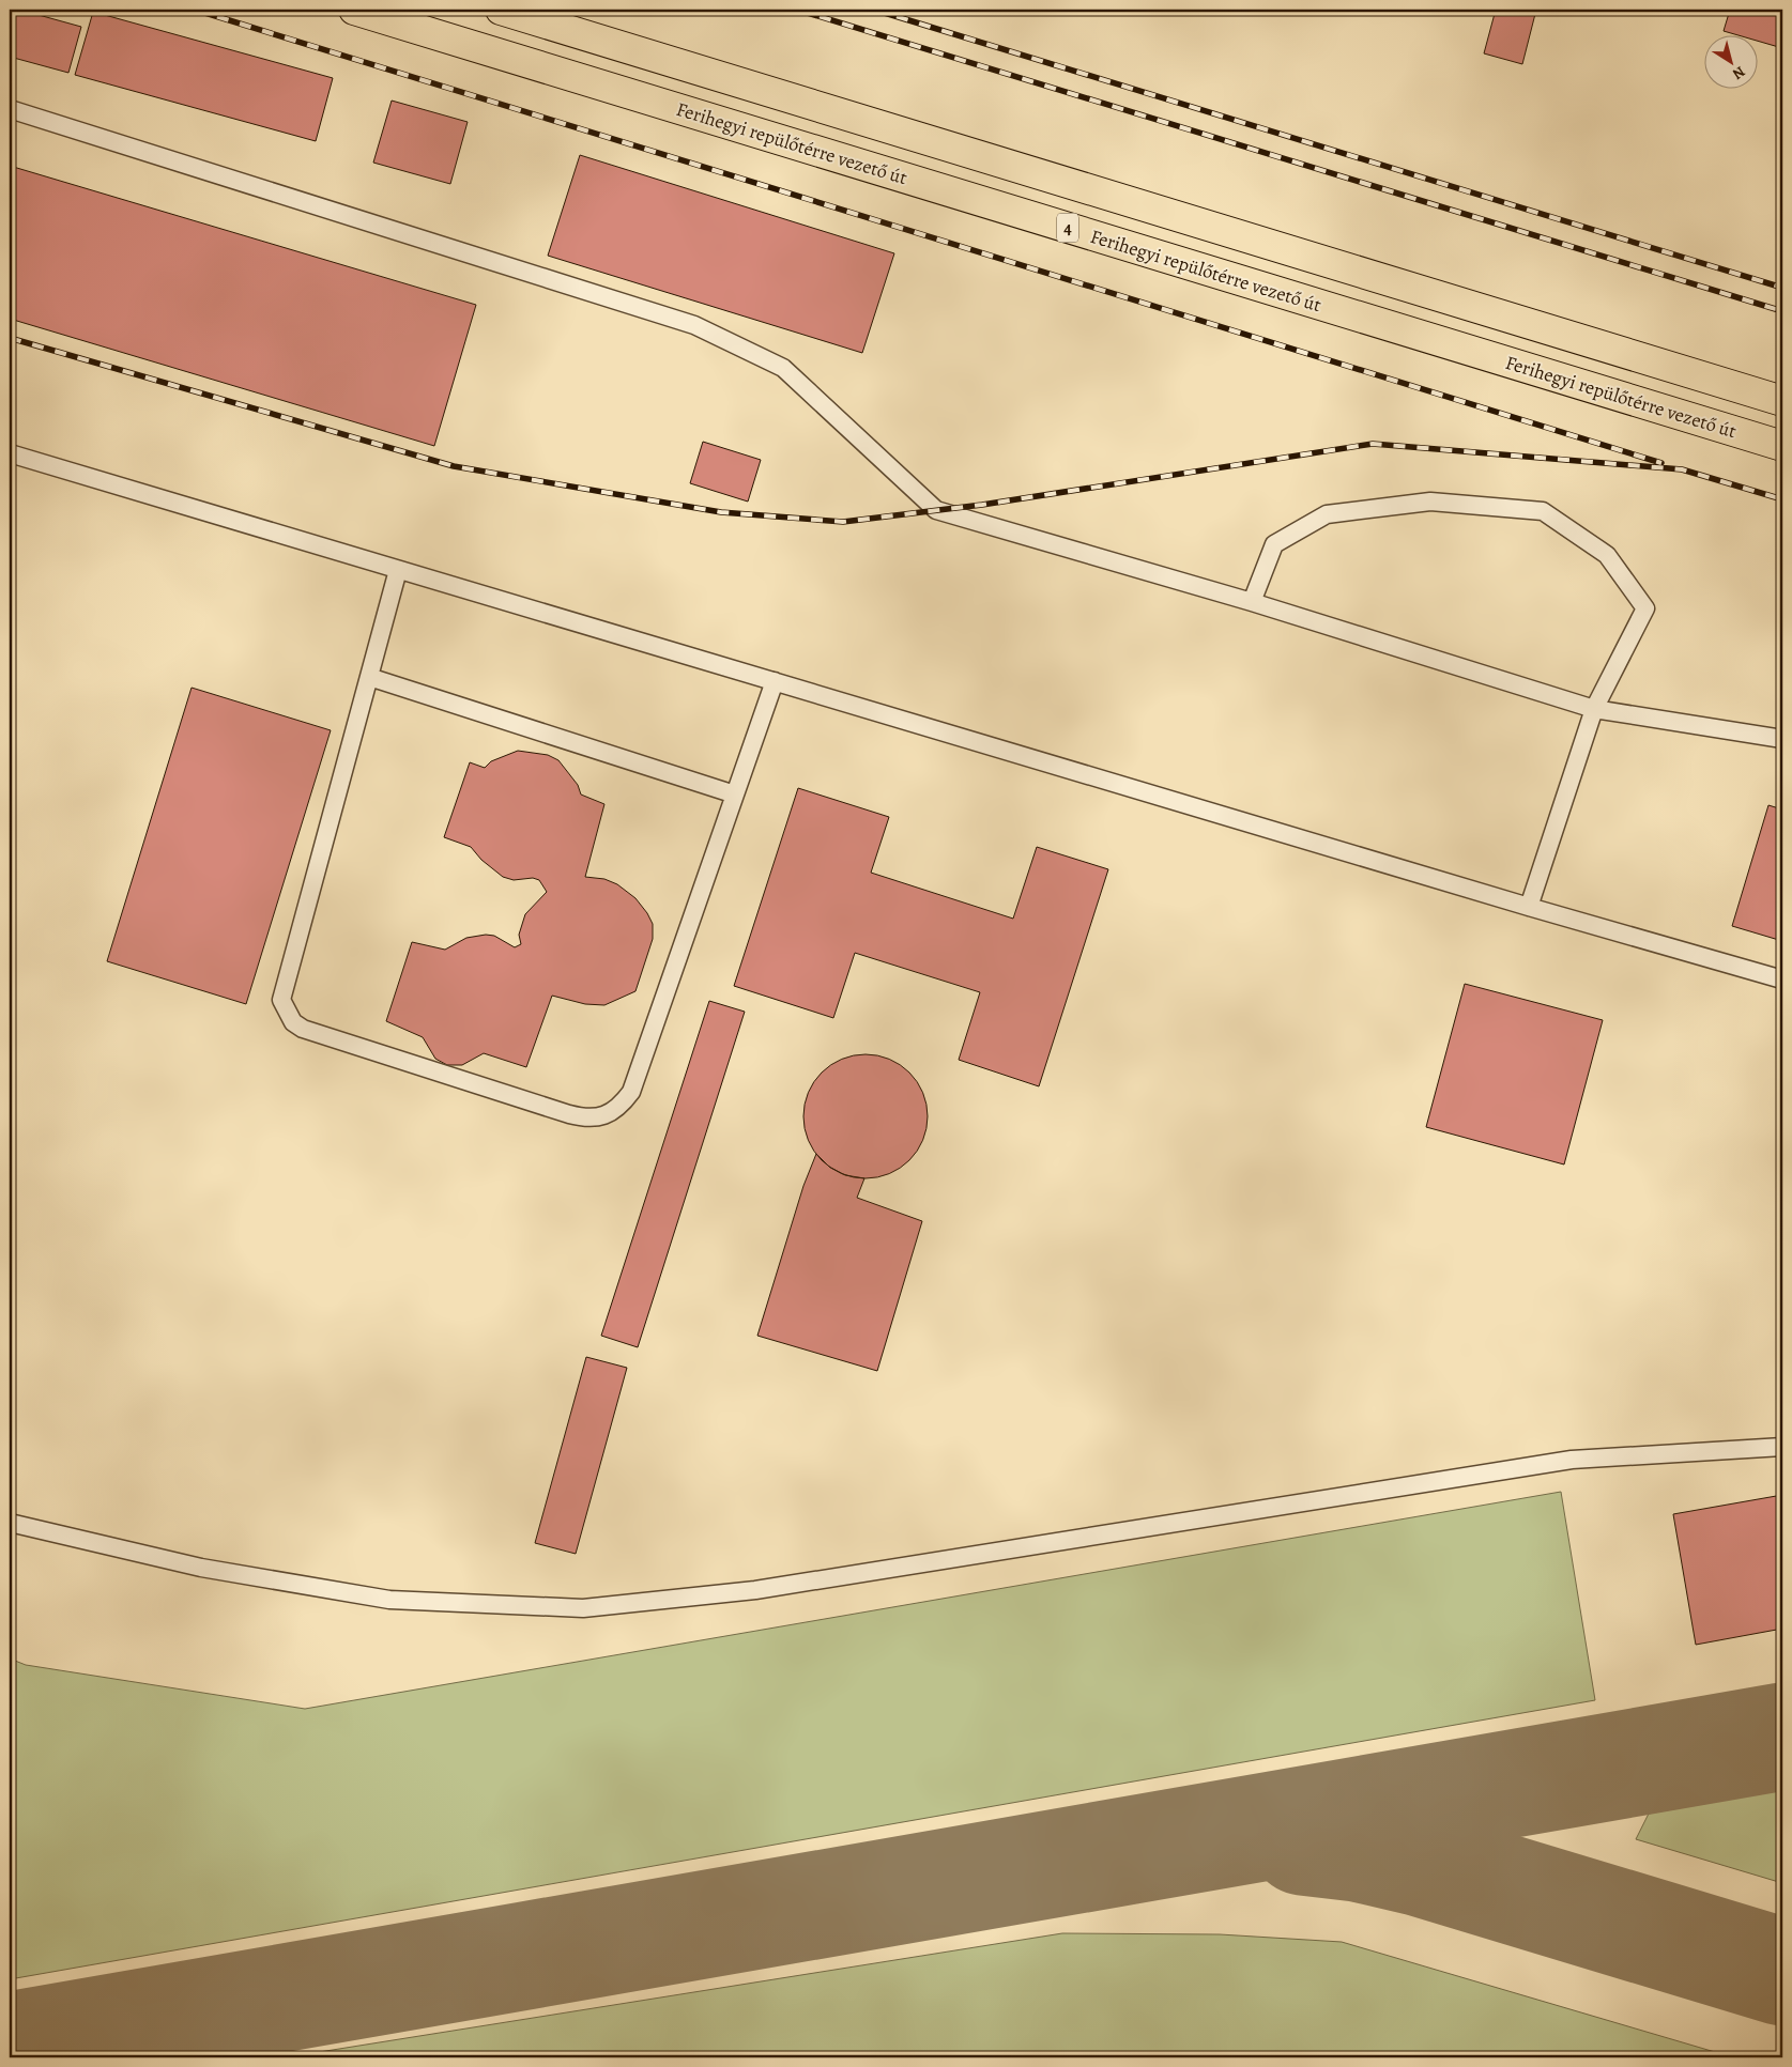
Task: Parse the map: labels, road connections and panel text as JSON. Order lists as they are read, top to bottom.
{
  "streets": {
    "main road": ["Ferihegyi repülőtérre vezető út", "4"]
  },
  "north": "bottom right"
}
